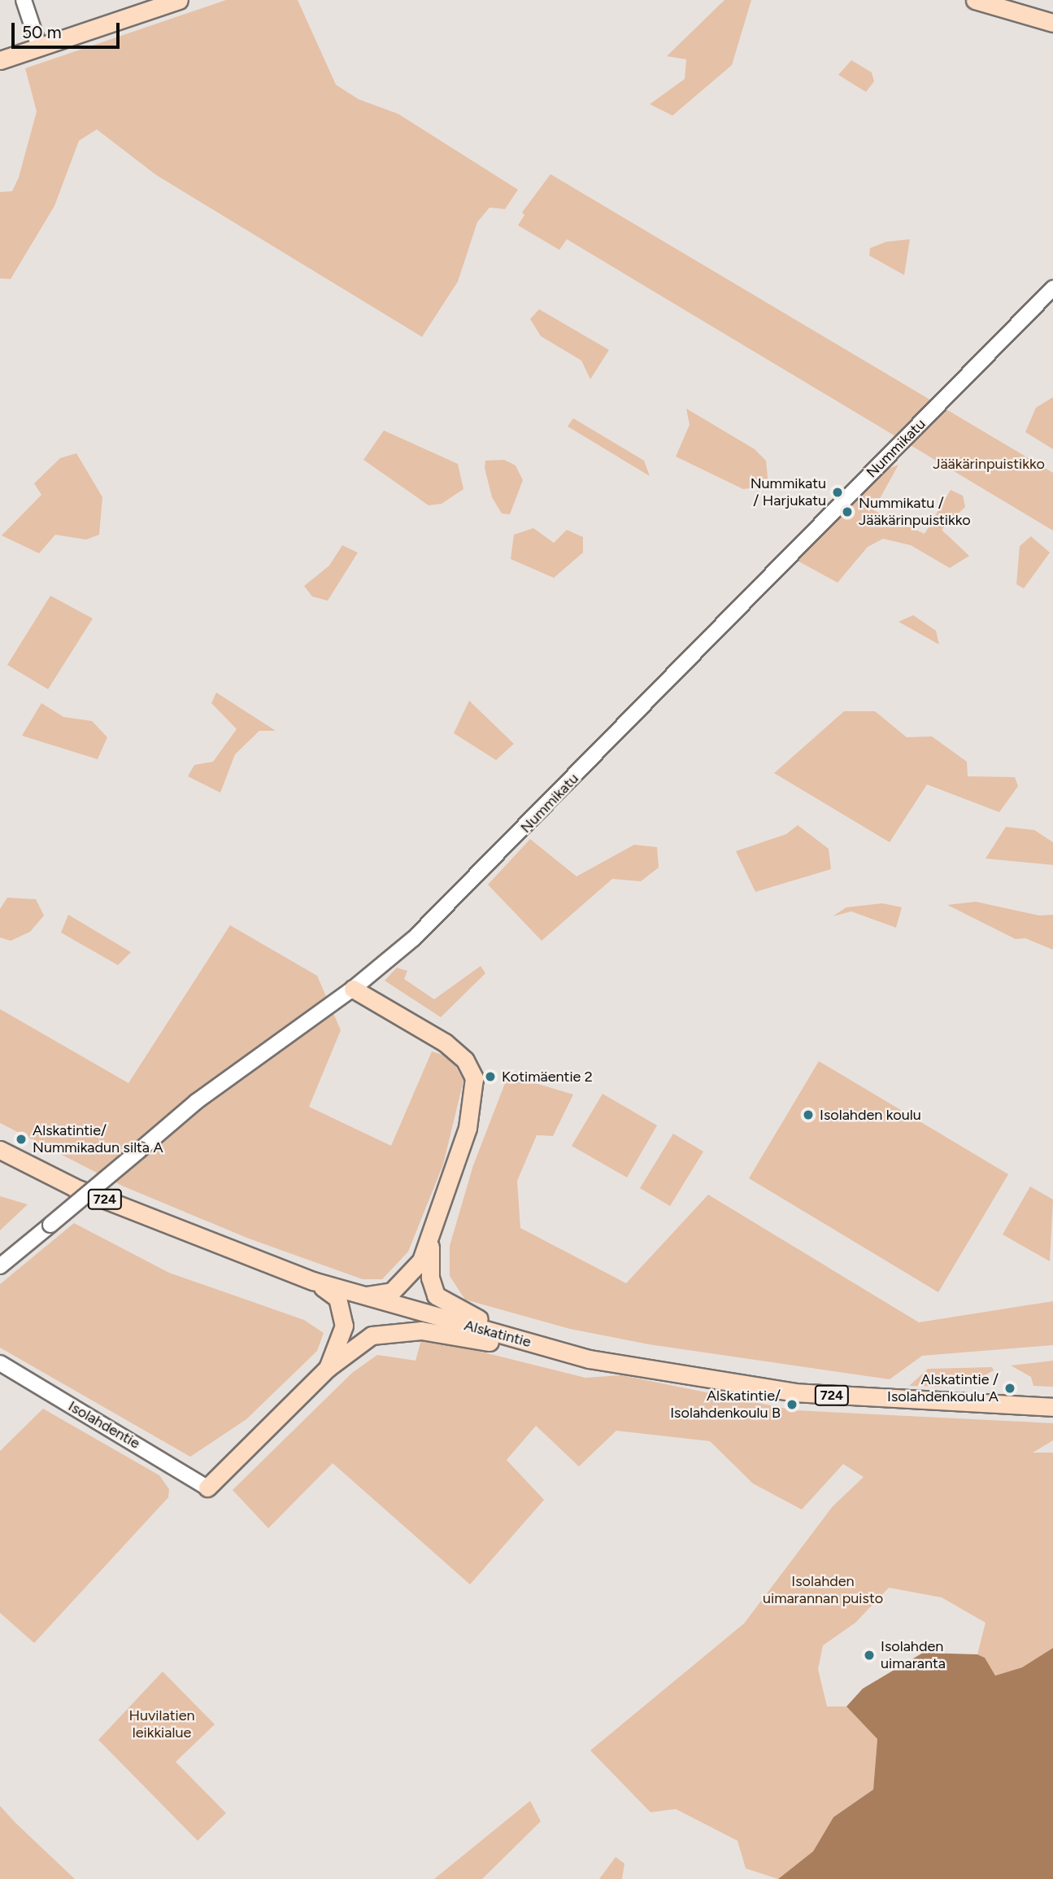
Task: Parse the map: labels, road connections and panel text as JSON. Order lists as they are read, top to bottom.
{
  "streets": {
    "main road": ["724", "Alskatintie"],
    "street": ["Nummikatu", "Isolahdentie"]
  },
  "parks": ["Jääkärinpuistikko", "Isolahden uimarannan puisto", "Huvilatien leikkialue"],
  "places": [
    "Nummikatu / Harjukatu",
    "Nummikatu / Jääkärinpuistikko",
    "Kotimäentie 2",
    "Isolahden koulu",
    "Alskatintie/ Nummikadun silta A",
    "Alskatintie / Isolahdenkoulu A",
    "Alskatintie/ Isolahdenkoulu B",
    "Isolahden uimaranta"
  ],
  "scale_bar": "50 m"
}
